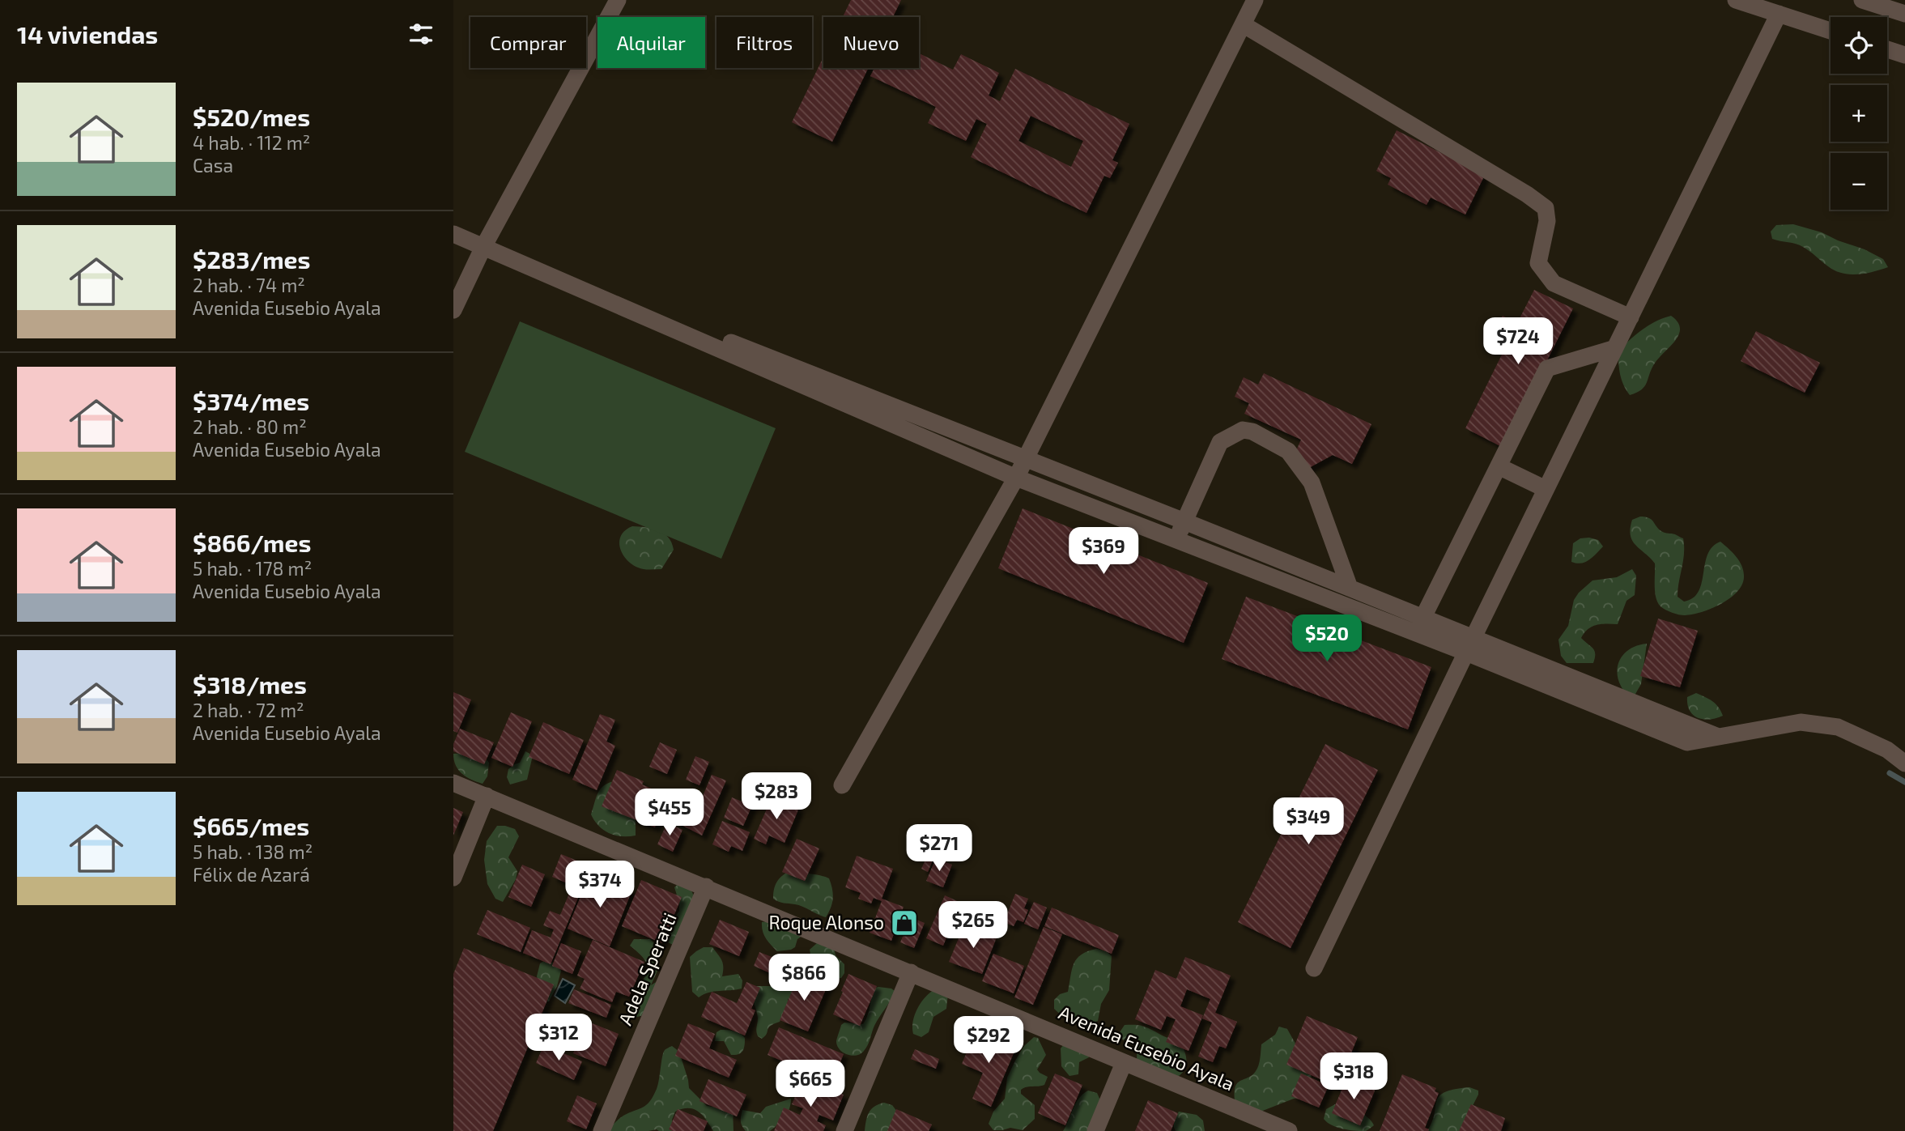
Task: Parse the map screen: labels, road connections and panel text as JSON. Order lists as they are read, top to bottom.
{
  "streets": {
    "street": ["Adela Speratti", "Avenida Eusebio Ayala"]
  },
  "crossings": [
    ["Adela Speratti", "Avenida Eusebio Ayala"]
  ],
  "places": {
    "shop": ["Roque Alonso"]
  },
  "page": {
    "heading": "14 viviendas",
    "map_buttons": ["+", "−"],
    "chip": [
      "Comprar",
      "Alquilar",
      "Filtros",
      "Nuevo"
    ],
    "list": [
      {
        "name": "$520/mes",
        "note": "4 hab. · 112 m² · Casa"
      },
      {
        "name": "$283/mes",
        "note": "2 hab. · 74 m² · Avenida Eusebio Ayala"
      },
      {
        "name": "$374/mes",
        "note": "2 hab. · 80 m² · Avenida Eusebio Ayala"
      },
      {
        "name": "$866/mes",
        "note": "5 hab. · 178 m² · Avenida Eusebio Ayala"
      },
      {
        "name": "$318/mes",
        "note": "2 hab. · 72 m² · Avenida Eusebio Ayala"
      },
      {
        "name": "$665/mes",
        "note": "5 hab. · 138 m² · Félix de Azará"
      }
    ],
    "price": [
      "$724",
      "$369",
      "$520",
      "$283",
      "$455",
      "$349",
      "$271",
      "$374",
      "$265",
      "$866",
      "$312",
      "$292",
      "$318",
      "$665"
    ]
  }
}
